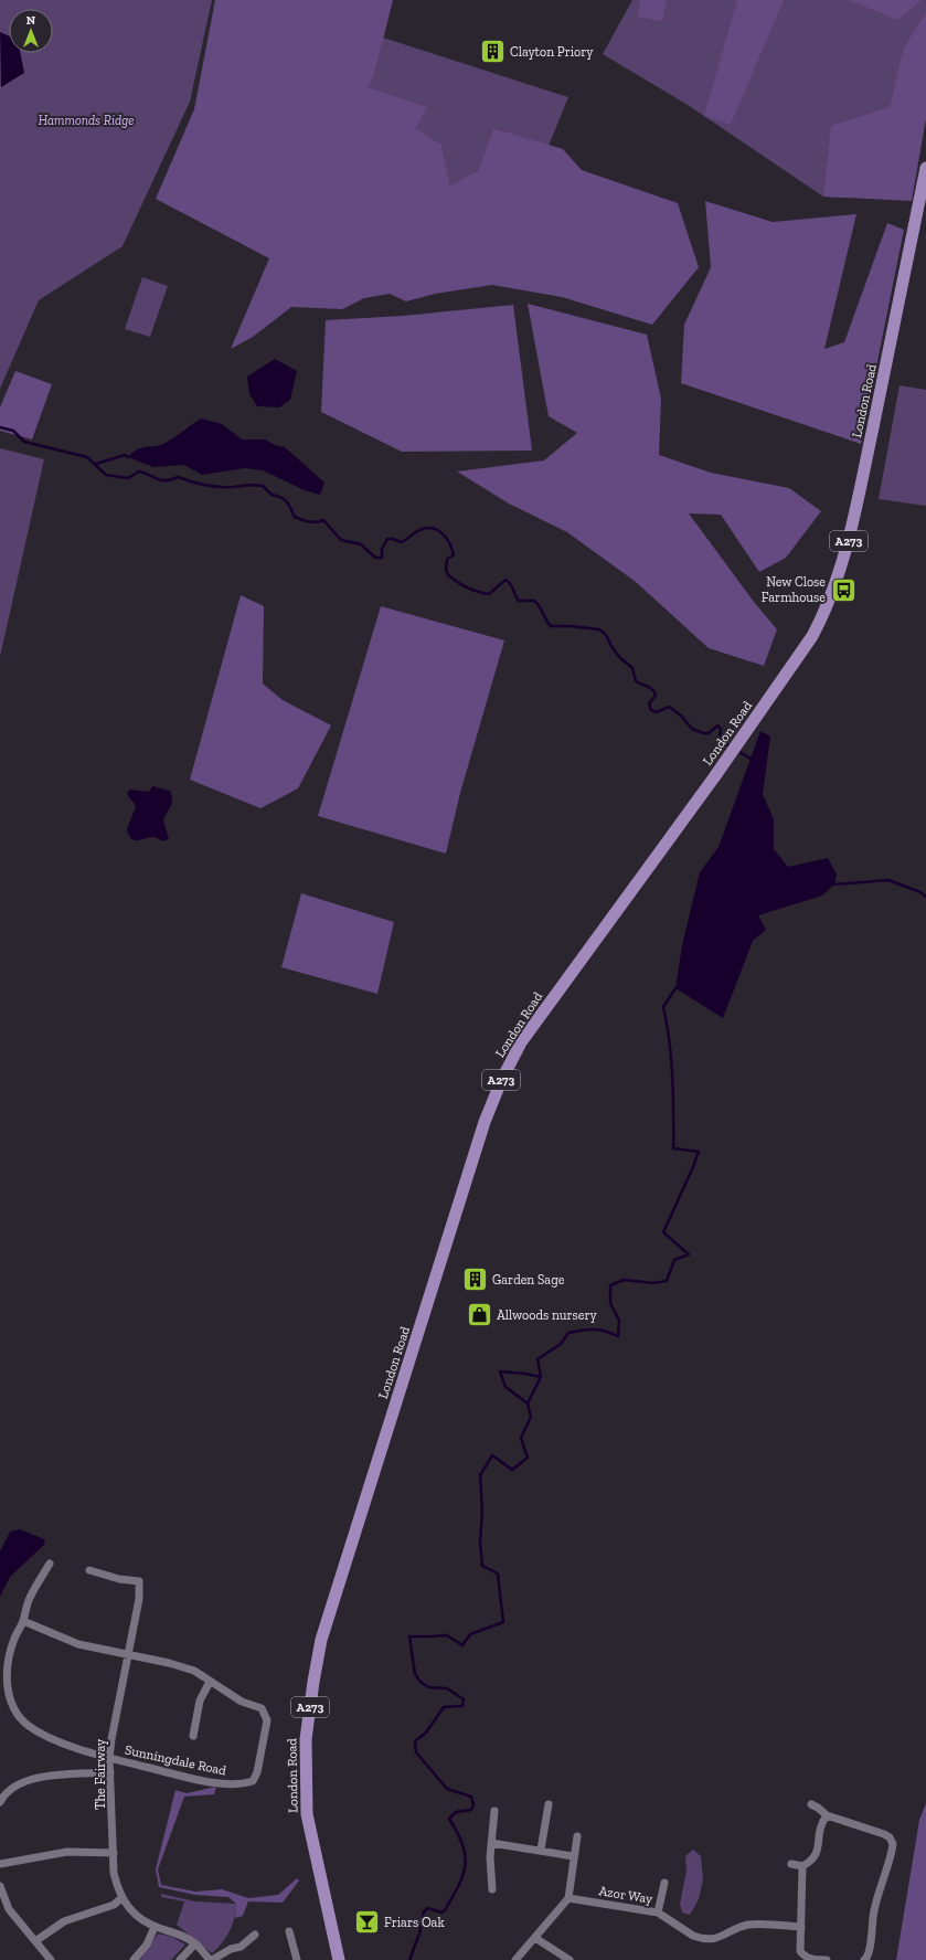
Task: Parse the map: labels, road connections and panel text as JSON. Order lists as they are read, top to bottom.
{
  "streets": {
    "main road": ["London Road", "A273"],
    "street": ["Sunningdale Road", "The Fairway", "Azor Way"]
  },
  "crossings": [
    ["Sunningdale Road", "The Fairway"]
  ],
  "parks": ["Hammonds Ridge"],
  "places": {
    "building": ["Clayton Priory", "Garden Sage"],
    "bus stop": ["New Close Farmhouse"],
    "shop": ["Allwoods nursery"],
    "bar": ["Friars Oak"]
  },
  "north": "top"
}
